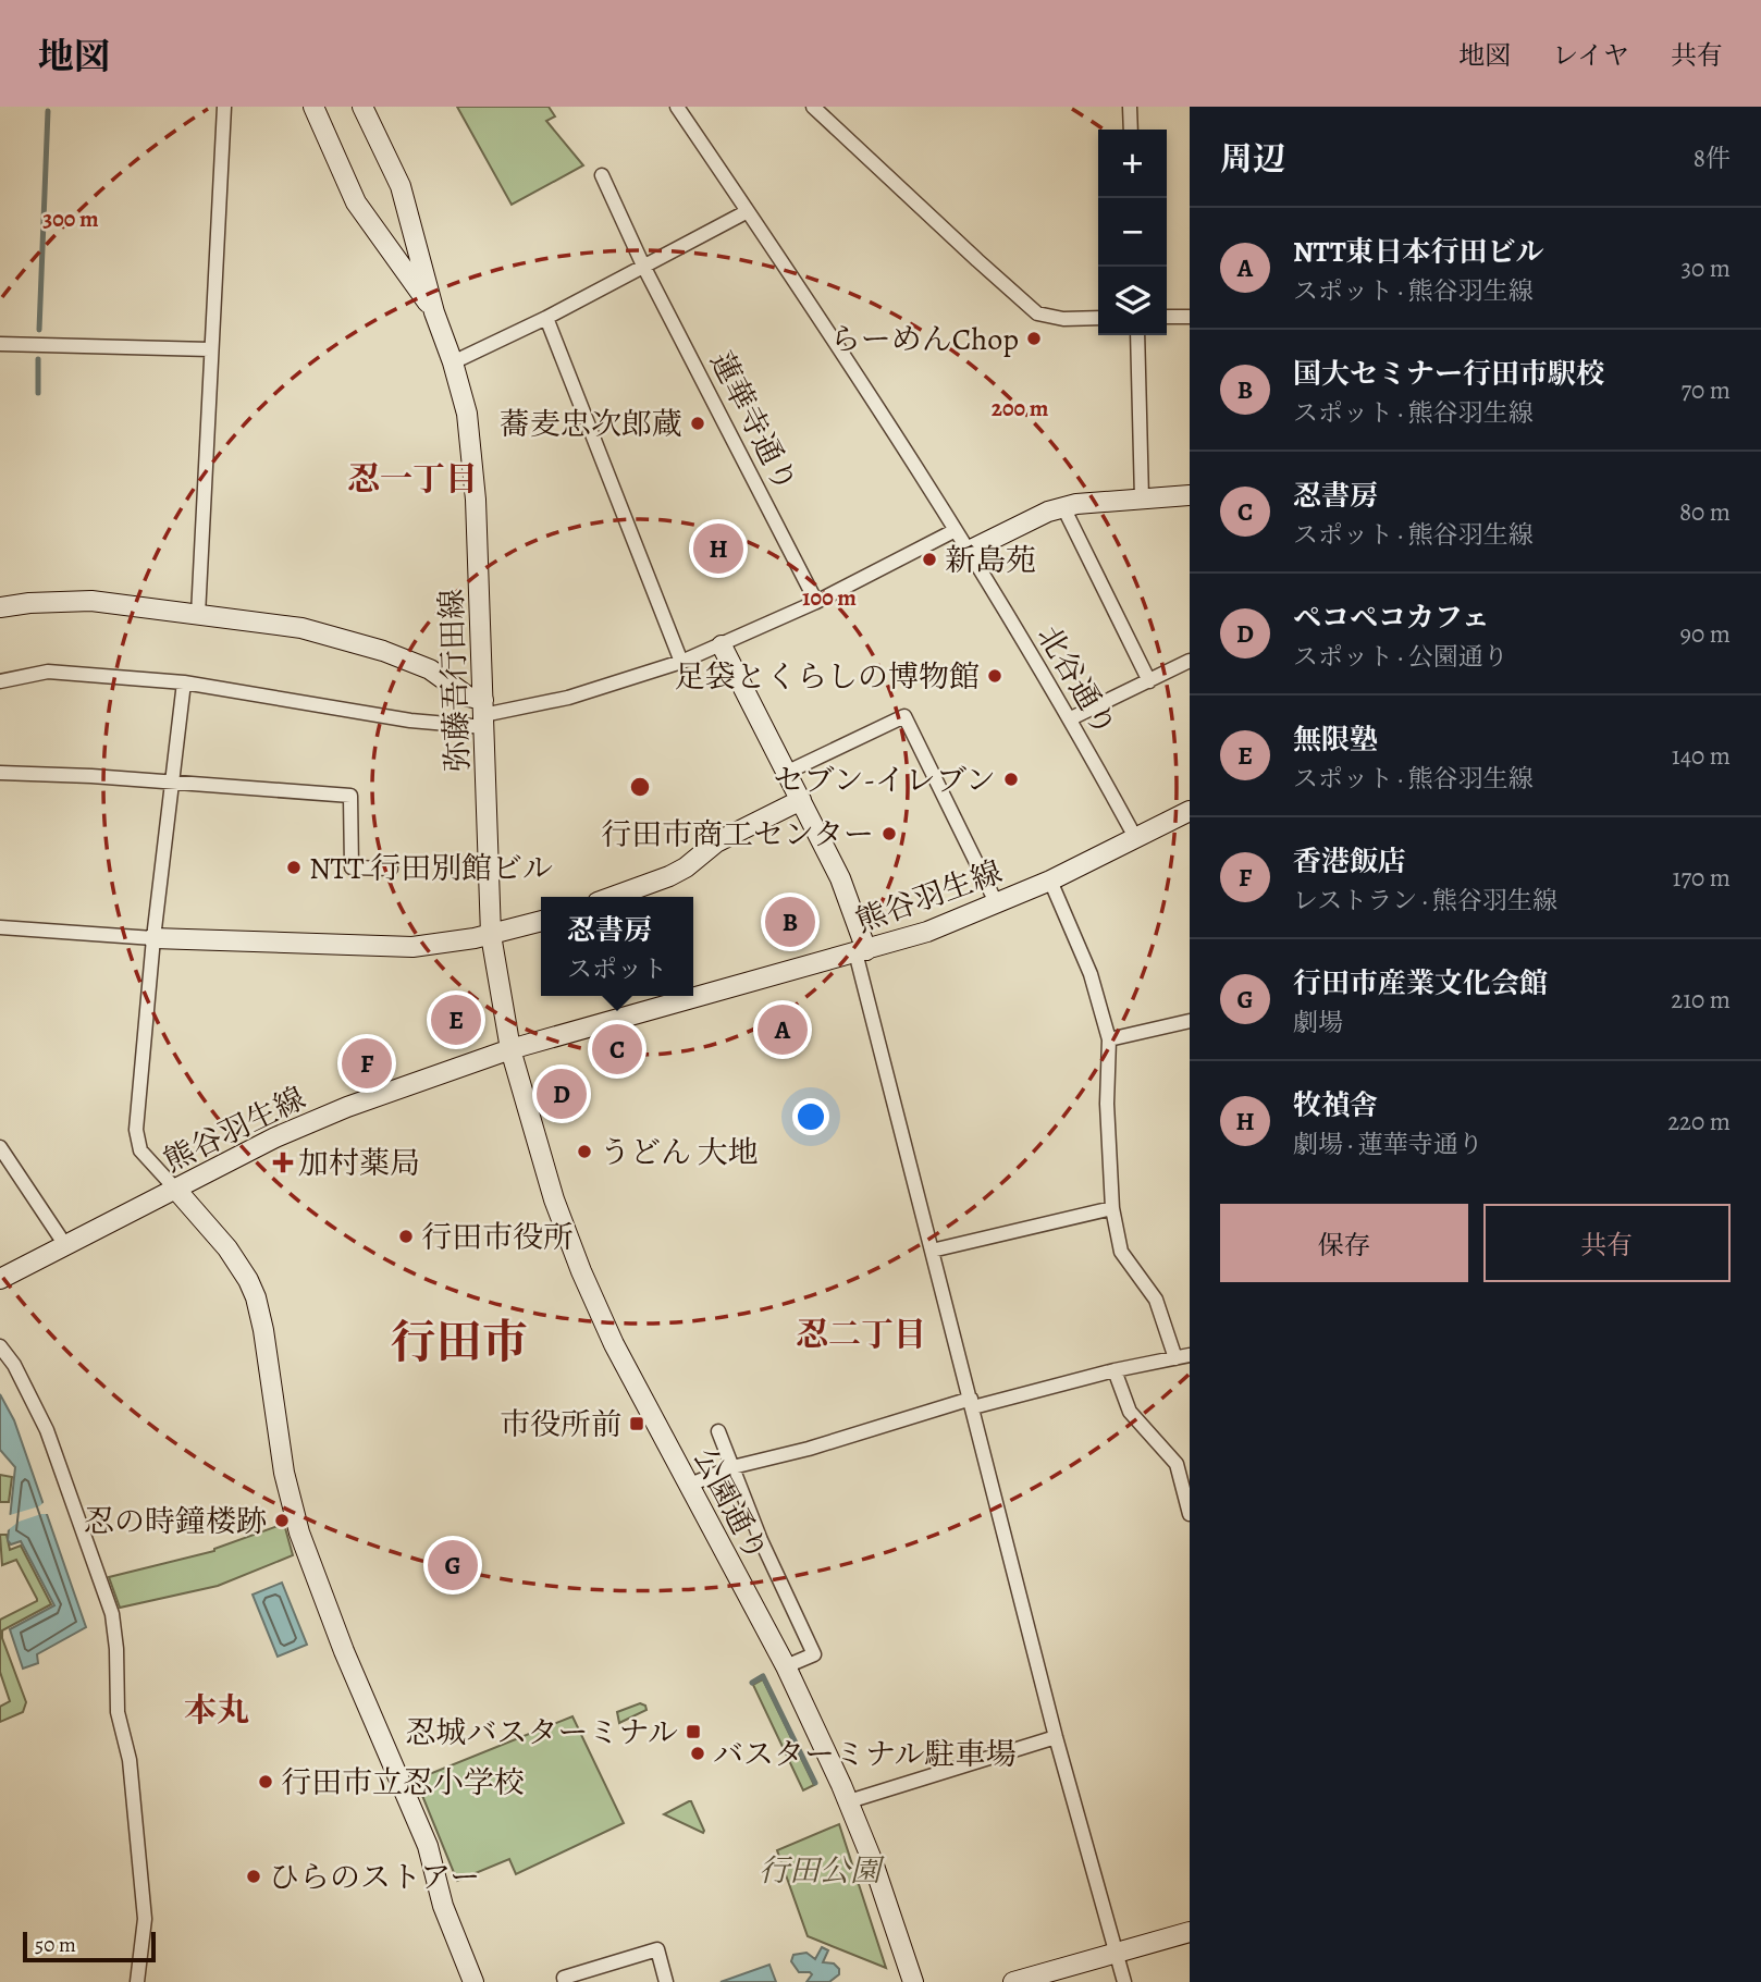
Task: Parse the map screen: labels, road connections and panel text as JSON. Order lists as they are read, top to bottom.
{
  "streets": {
    "street": [
      "蓮華寺通り",
      "弥藤吾行田線",
      "北谷通り",
      "熊谷羽生線",
      "公園通り"
    ]
  },
  "crossings": [
    ["弥藤吾行田線", "熊谷羽生線"],
    ["弥藤吾行田線", "公園通り"],
    ["北谷通り", "熊谷羽生線"],
    ["熊谷羽生線", "公園通り"]
  ],
  "districts": [
    "忍一丁目",
    "忍二丁目",
    "行田市",
    "本丸"
  ],
  "parks": ["行田公園"],
  "places": {
    "other": [
      "らーめんChop",
      "蕎麦忠次郎蔵",
      "新島苑",
      "足袋とくらしの博物館",
      "セブン-イレブン",
      "行田市商工センター",
      "NTT 行田別館ビル",
      "うどん 大地",
      "行田市役所",
      "忍の時鐘楼跡",
      "バスターミナル駐車場",
      "行田市立忍小学校",
      "ひらのストアー"
    ],
    "health": ["加村薬局"],
    "transit": ["市役所前", "忍城バスターミナル"]
  },
  "scale_bar": "50 m",
  "page": {
    "header": "地図",
    "nav": ["地図", "レイヤ", "共有"],
    "heading": ["周辺", "8件"],
    "map_buttons": ["+", "−"],
    "list": [
      {
        "mark": "A",
        "name": "NTT東日本行田ビル",
        "note": "スポット · 熊谷羽生線",
        "value": "30 m"
      },
      {
        "mark": "B",
        "name": "国大セミナー行田市駅校",
        "note": "スポット · 熊谷羽生線",
        "value": "70 m"
      },
      {
        "mark": "C",
        "name": "忍書房",
        "note": "スポット · 熊谷羽生線",
        "value": "80 m"
      },
      {
        "mark": "D",
        "name": "ペコペコカフェ",
        "note": "スポット · 公園通り",
        "value": "90 m"
      },
      {
        "mark": "E",
        "name": "無限塾",
        "note": "スポット · 熊谷羽生線",
        "value": "140 m"
      },
      {
        "mark": "F",
        "name": "香港飯店",
        "note": "レストラン · 熊谷羽生線",
        "value": "170 m"
      },
      {
        "mark": "G",
        "name": "行田市産業文化会館",
        "note": "劇場",
        "value": "210 m"
      },
      {
        "mark": "H",
        "name": "牧禎舎",
        "note": "劇場 · 蓮華寺通り",
        "value": "220 m"
      }
    ],
    "pins": [
      "H",
      "B",
      "E",
      "A",
      "C",
      "F",
      "D",
      "G"
    ],
    "popup": ["忍書房", "スポット"],
    "buttons": ["保存", "共有"],
    "scale": "50 m"
  },
  "rings": ["300 m", "200 m", "100 m"]
}
